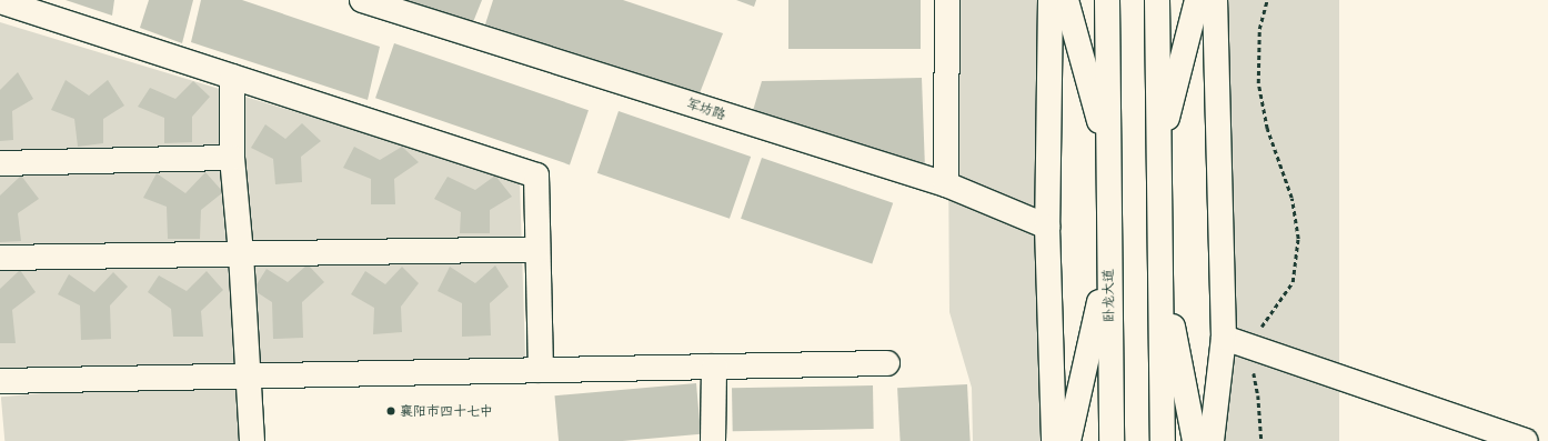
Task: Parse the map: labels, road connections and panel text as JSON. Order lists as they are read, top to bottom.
{
  "streets": {
    "main road": ["军坊路", "卧龙大道"]
  },
  "places": ["襄阳市四十七中"]
}
